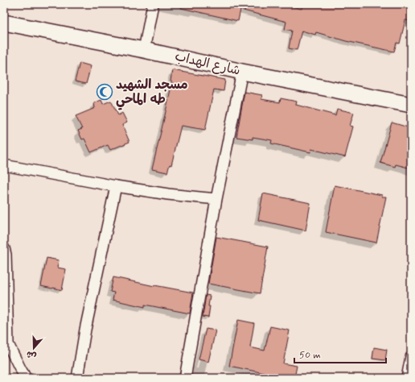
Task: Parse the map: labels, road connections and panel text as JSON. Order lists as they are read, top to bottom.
{
  "streets": {
    "street": ["شارع الهداب"]
  },
  "places": {
    "mosque": ["مسجد الشهيد طه الماحي"]
  },
  "scale_bar": "50 m",
  "north": "bottom"
}
